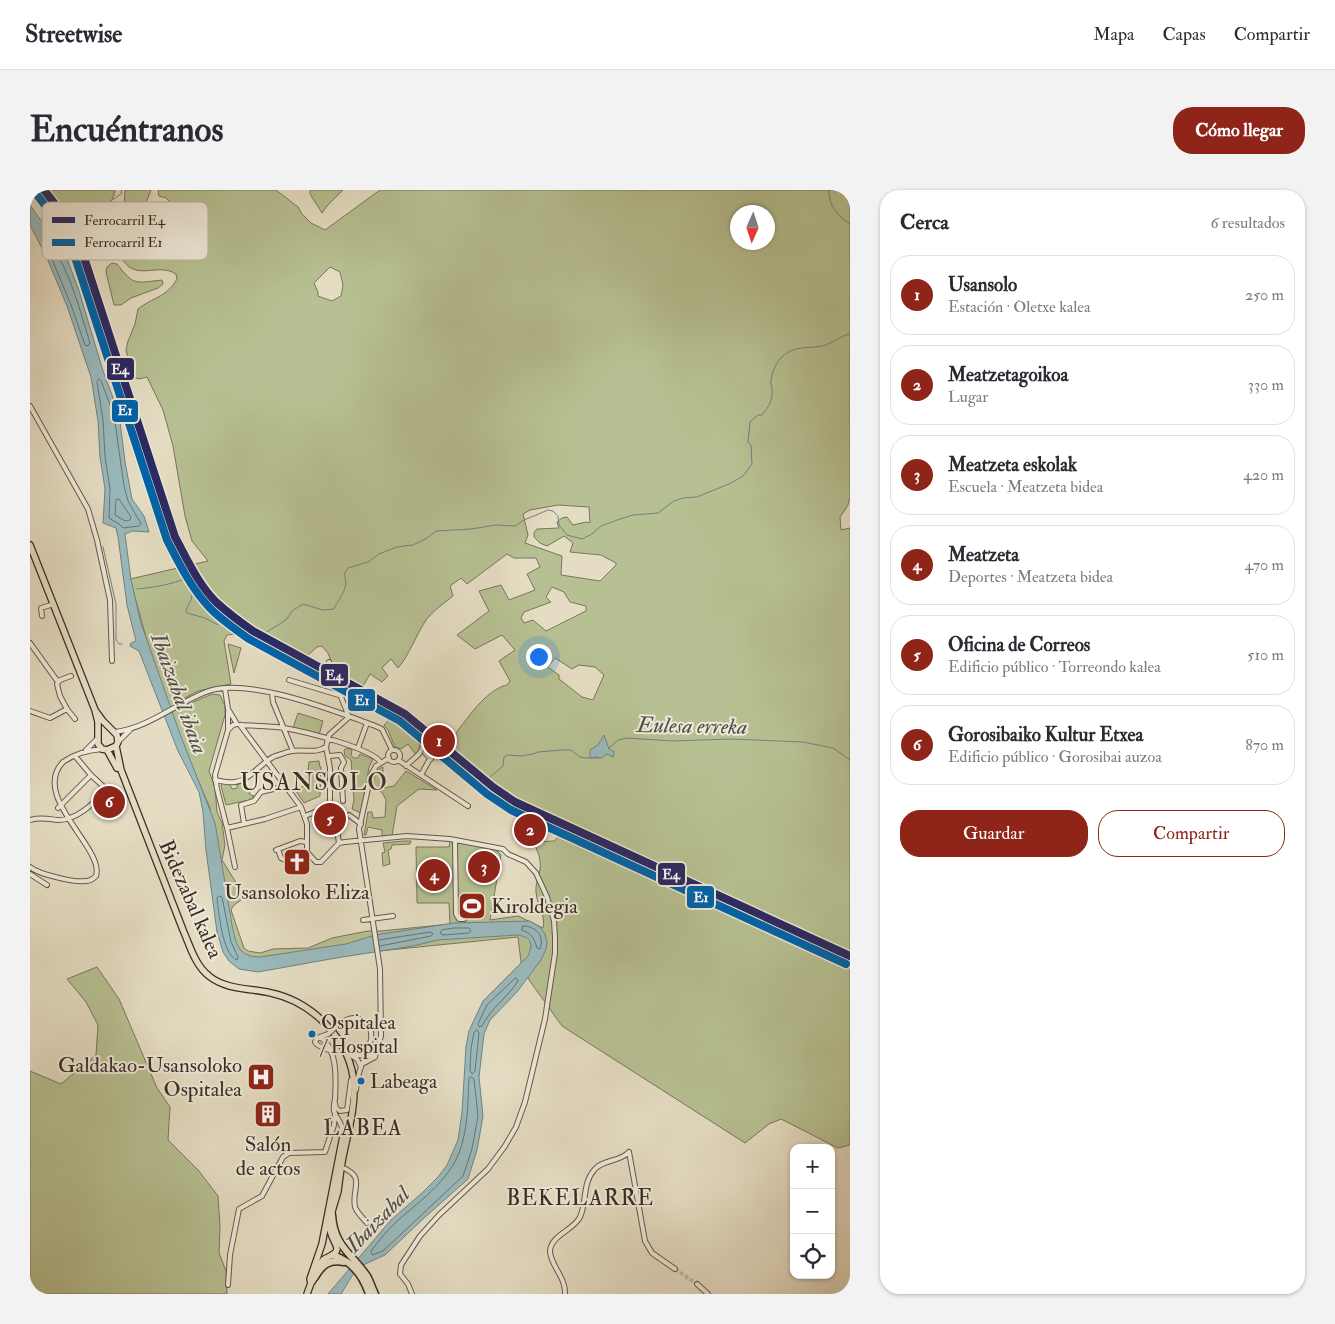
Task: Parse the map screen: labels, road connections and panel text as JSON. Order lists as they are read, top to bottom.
{
  "streets": {
    "highway": ["Bidezabal kalea"]
  },
  "districts": ["USANSOLO", "LABEA", "BEKELARRE"],
  "water": ["Ibaizabal ibaia", "Eulesa erreka", "Ibaizabal"],
  "places": {
    "church": ["Usansoloko Eliza"],
    "sports": ["Kiroldegia"],
    "other": ["Ospitalea / Hospital", "Labeaga"],
    "hospital": ["Galdakao-Usansoloko Ospitalea"],
    "building": ["Salón de actos"]
  },
  "lines": ["rail line E4", "rail line E1"],
  "legend": ["Ferrocarril E4", "Ferrocarril E1"],
  "north": "bottom",
  "page": {
    "header": "Streetwise",
    "nav": ["Mapa", "Capas", "Compartir"],
    "buttons": [
      "Cómo llegar",
      ["Guardar", "Compartir"]
    ],
    "title": "Encuéntranos",
    "heading": ["Cerca", "6 resultados"],
    "list": [
      {
        "mark": "1",
        "name": "Usansolo",
        "note": "Estación · Oletxe kalea",
        "value": "250 m"
      },
      {
        "mark": "2",
        "name": "Meatzetagoikoa",
        "note": "Lugar",
        "value": "330 m"
      },
      {
        "mark": "3",
        "name": "Meatzeta eskolak",
        "note": "Escuela · Meatzeta bidea",
        "value": "420 m"
      },
      {
        "mark": "4",
        "name": "Meatzeta",
        "note": "Deportes · Meatzeta bidea",
        "value": "470 m"
      },
      {
        "mark": "5",
        "name": "Oficina de Correos",
        "note": "Edificio público · Torreondo kalea",
        "value": "510 m"
      },
      {
        "mark": "6",
        "name": "Gorosibaiko Kultur Etxea",
        "note": "Edificio público · Gorosibai auzoa",
        "value": "870 m"
      }
    ],
    "pins": [
      "1",
      "6",
      "5",
      "2",
      "3",
      "4"
    ],
    "map_buttons": ["+", "−"]
  }
}
